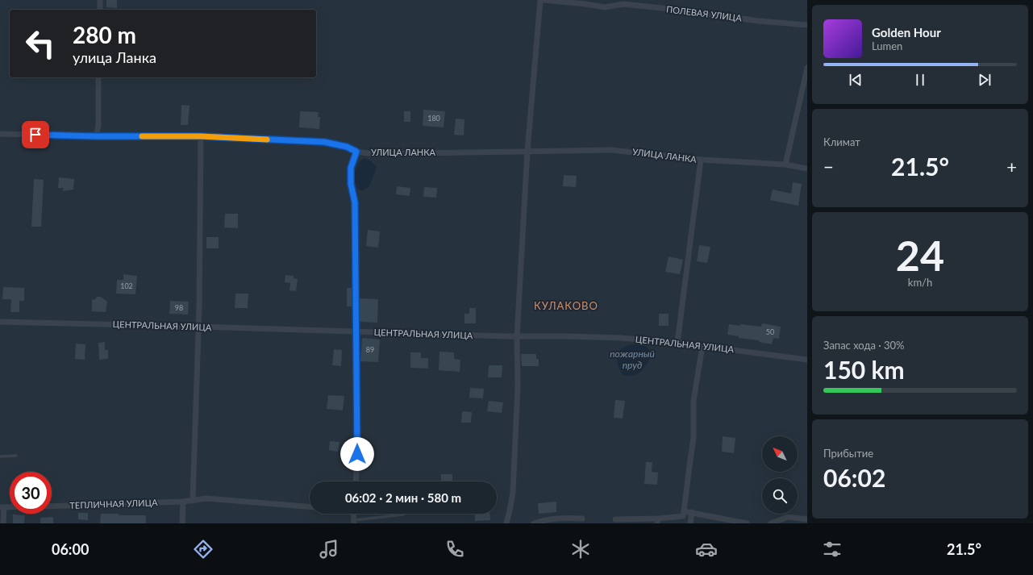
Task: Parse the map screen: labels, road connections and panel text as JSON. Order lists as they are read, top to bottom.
{
  "streets": {
    "street": [
      "ПОЛЕВАЯ УЛИЦА",
      "УЛИЦА ЛАНКА",
      "ЦЕНТРАЛЬНАЯ УЛИЦА",
      "ТЕПЛИЧНАЯ УЛИЦА"
    ]
  },
  "districts": ["КУЛАКОВО"],
  "water": ["пожарный пруд"],
  "house_numbers": [
    "180",
    "102",
    "98",
    "50",
    "89"
  ],
  "north": "top left",
  "page": {
    "turn": ["280 m", "улица Ланка"],
    "song": ["Golden Hour", "Lumen"],
    "tile": [
      "Климат",
      ["24", "km/h"],
      ["Запас хода · 30%", "150 km"],
      ["Прибытие", "06:02"]
    ],
    "heat": ["−", "21.5°", "+"],
    "limit": "30",
    "trip": "06:02 · 2 мин · 580 m",
    "tabs": ["06:00", "21.5°"]
  }
}
